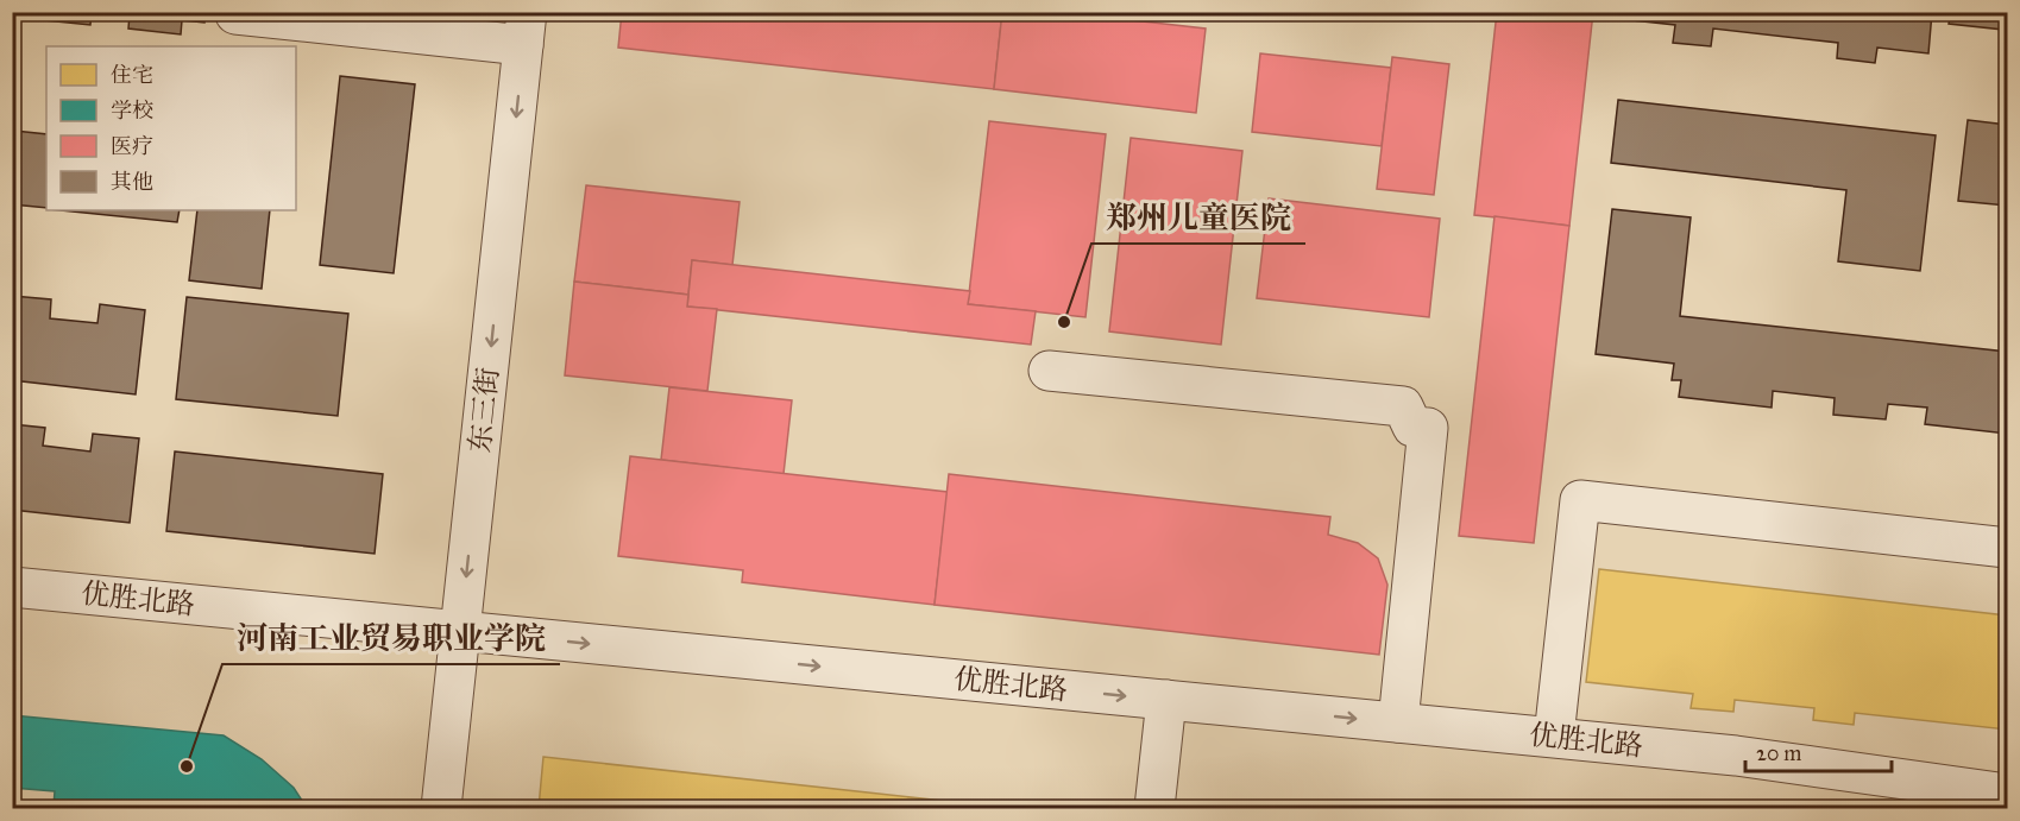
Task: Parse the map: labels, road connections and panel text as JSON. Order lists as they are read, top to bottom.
{
  "streets": {
    "street": ["东三街", "优胜北路"]
  },
  "crossings": [
    ["东三街", "优胜北路"]
  ],
  "one_way": ["东三街", "优胜北路"],
  "places": ["郑州儿童医院", "河南工业贸易职业学院"],
  "legend": [
    "住宅",
    "学校",
    "医疗",
    "其他"
  ],
  "scale_bar": "20 m"
}
